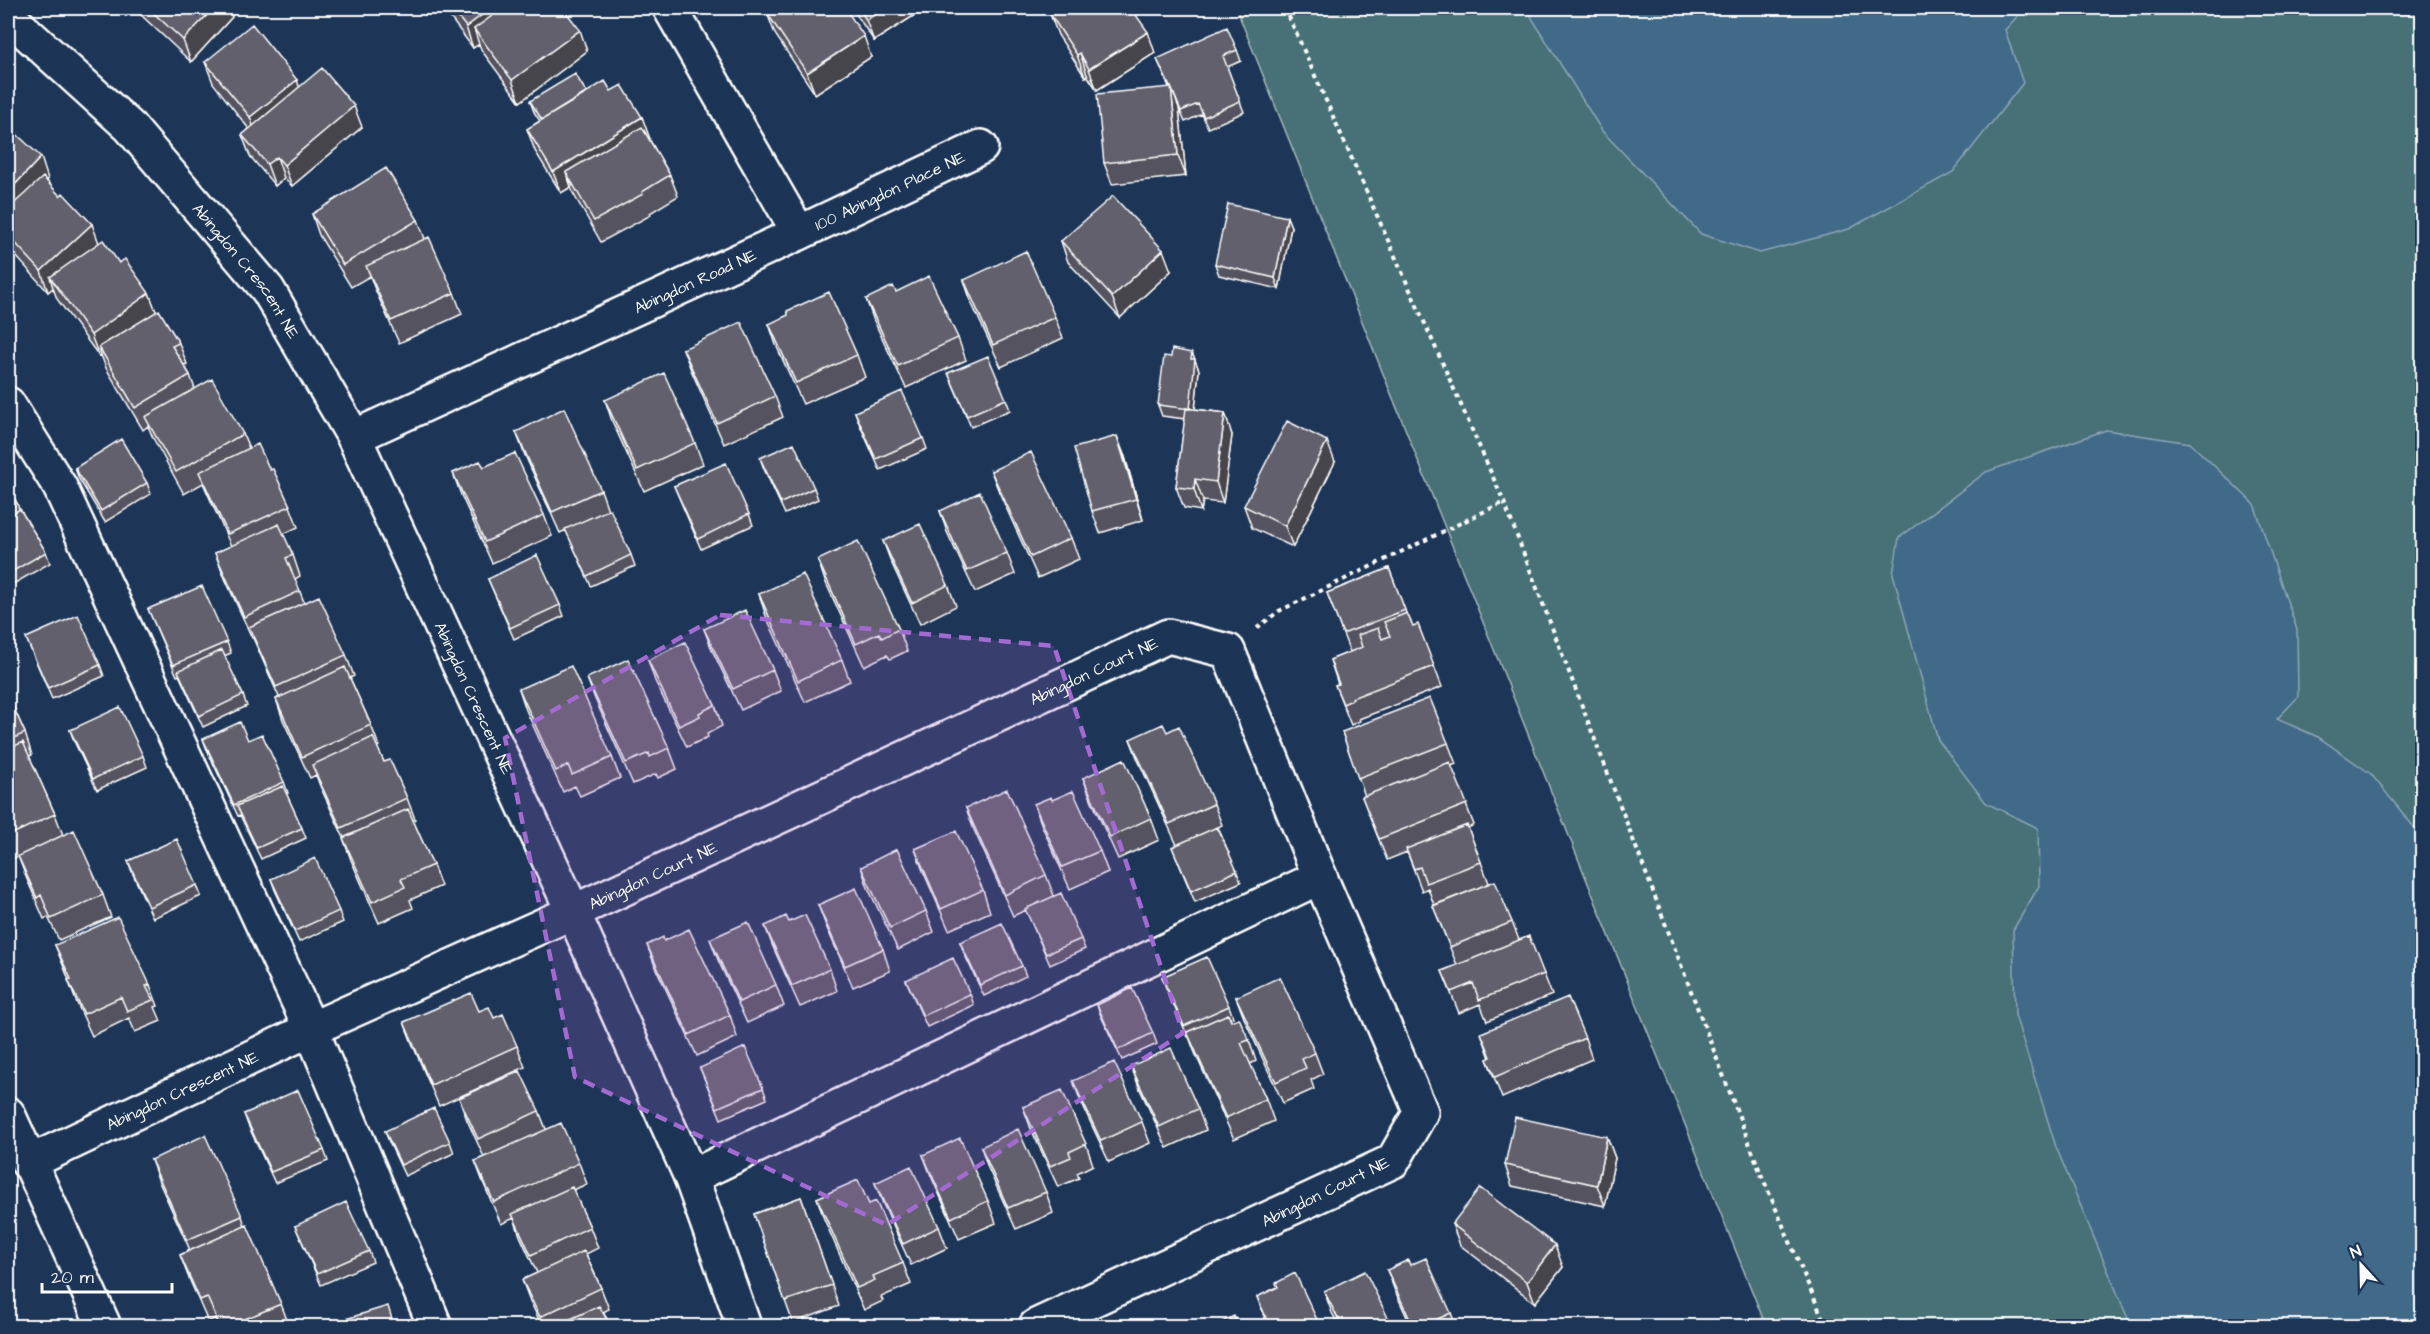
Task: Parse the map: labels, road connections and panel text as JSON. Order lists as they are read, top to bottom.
{
  "streets": {
    "street": [
      "100 Abingdon Place NE",
      "Abingdon Crescent NE",
      "Abingdon Road NE",
      "Abingdon Court NE"
    ]
  },
  "crossings": [
    ["100 Abingdon Place NE", "Abingdon Road NE"],
    ["Abingdon Crescent NE", "Abingdon Road NE"],
    ["Abingdon Crescent NE", "Abingdon Court NE"]
  ],
  "scale_bar": "20 m",
  "north": "top"
}
